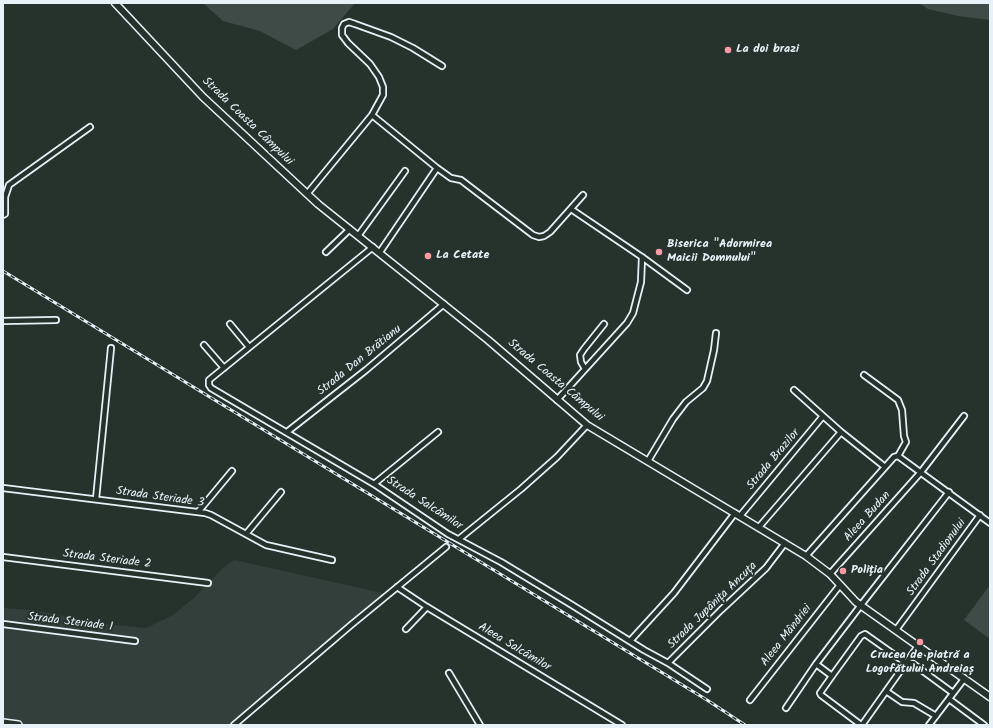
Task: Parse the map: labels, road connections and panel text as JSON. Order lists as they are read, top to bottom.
{
  "streets": {
    "street": [
      "Strada Coasta Câmpului",
      "Strada Dan Brătianu",
      "Strada Brazilor",
      "Strada Steriade 3",
      "Strada Salcâmilor",
      "Aleea Budan",
      "Strada Stadionului",
      "Strada Steriade 2",
      "Strada Jupânița Ancuța",
      "Strada Steriade 1",
      "Aleea Mândriei",
      "Aleea Salcâmilor"
    ]
  },
  "crossings": [
    ["Strada Coasta Câmpului", "Strada Dan Brătianu"],
    ["Strada Coasta Câmpului", "Strada Brazilor"],
    ["Strada Coasta Câmpului", "Aleea Budan"],
    ["Strada Coasta Câmpului", "Strada Stadionului"],
    ["Strada Coasta Câmpului", "Strada Jupânița Ancuța"],
    ["Strada Coasta Câmpului", "Aleea Mândriei"],
    ["Strada Dan Brătianu", "Strada Salcâmilor"],
    ["Strada Salcâmilor", "Strada Jupânița Ancuța"],
    ["Aleea Budan", "Strada Stadionului"]
  ],
  "places": [
    "La doi brazi",
    "Biserica \"Adormirea Maicii Domnului\"",
    "La Cetate",
    "Poliția",
    "Crucea de piatră a Logofătului Andreiaș"
  ]
}
